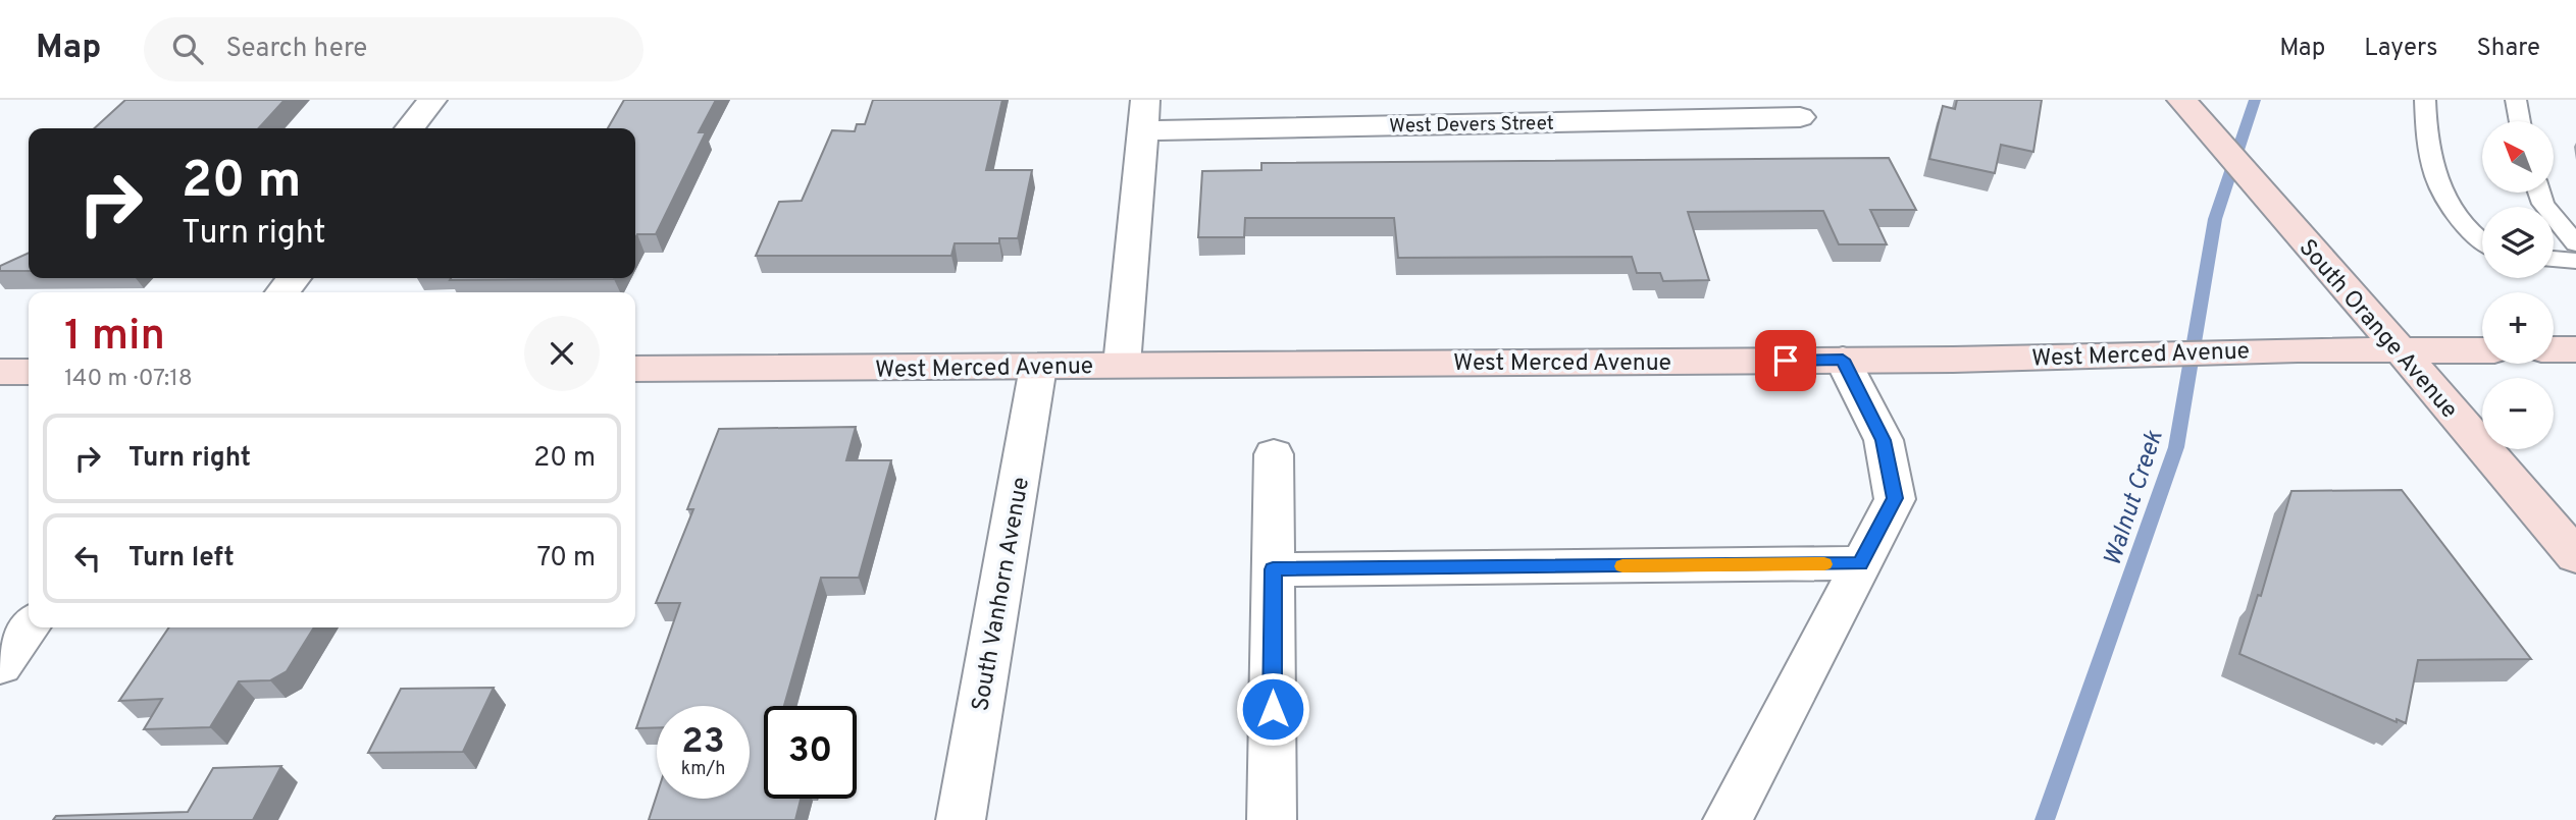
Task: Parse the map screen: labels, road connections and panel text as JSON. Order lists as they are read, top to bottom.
{
  "streets": {
    "street": [
      "West Devers Street",
      "South Orange Avenue",
      "West Merced Avenue",
      "South Vanhorn Avenue"
    ]
  },
  "crossings": [
    ["South Orange Avenue", "West Merced Avenue"],
    ["West Merced Avenue", "South Vanhorn Avenue"]
  ],
  "water": ["Walnut Creek"],
  "north": "top left",
  "page": {
    "header": "Map",
    "search": "Search here",
    "nav": ["Map", "Layers", "Share"],
    "map_buttons": ["+", "−"],
    "turn": ["20 m", "Turn right"],
    "heading": ["1 min", "140 m · 07:18"],
    "list": [
      {
        "name": "Turn right",
        "value": "20 m"
      },
      {
        "name": "Turn left",
        "value": "70 m"
      }
    ],
    "speed": "23 km/h",
    "limit": "30"
  }
}
